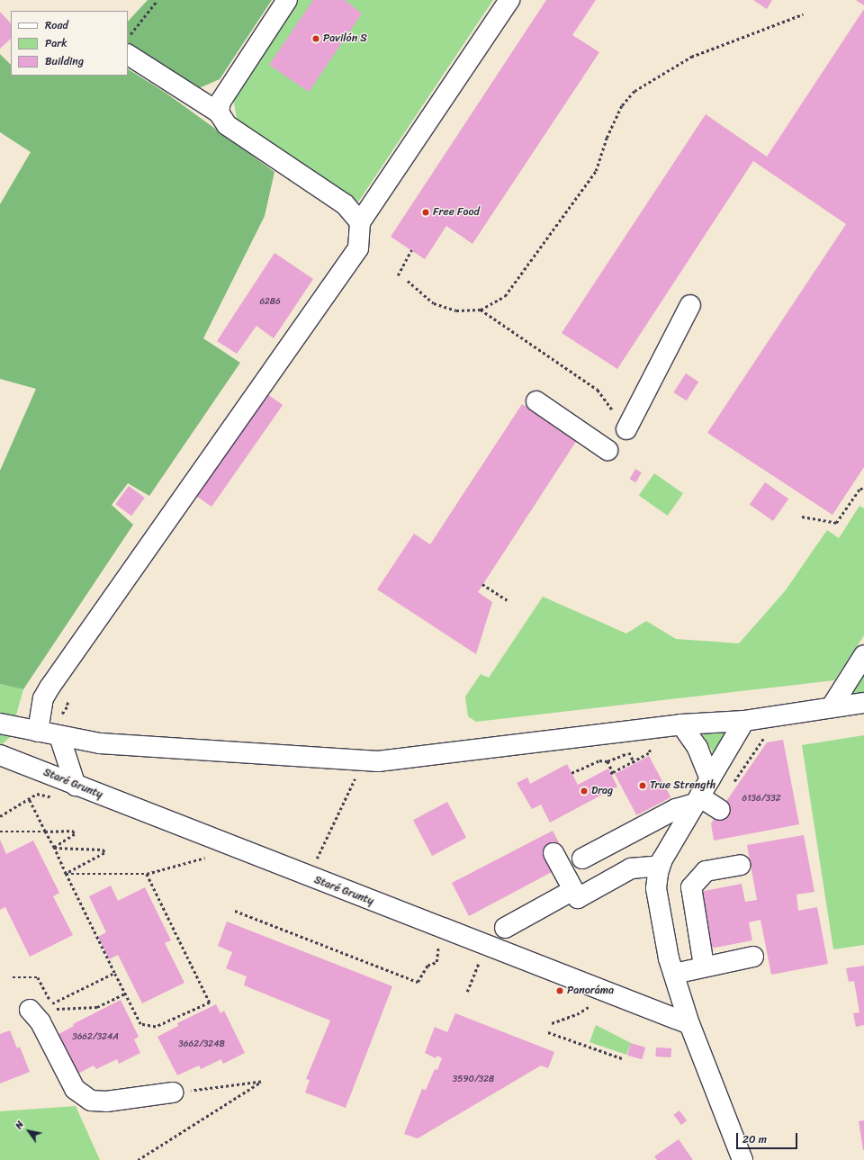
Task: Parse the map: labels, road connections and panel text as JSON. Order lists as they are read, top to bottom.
{
  "streets": {
    "street": ["Staré Grunty"]
  },
  "places": [
    "Pavilón S",
    "Free Food",
    "True Strength",
    "Drag",
    "Panoráma"
  ],
  "house_numbers": [
    "6286",
    "6136/332",
    "3662/324A",
    "3662/324B",
    "3590/328"
  ],
  "legend": ["Road", "Park", "Building"],
  "scale_bar": "20 m",
  "north": "top left"
}
